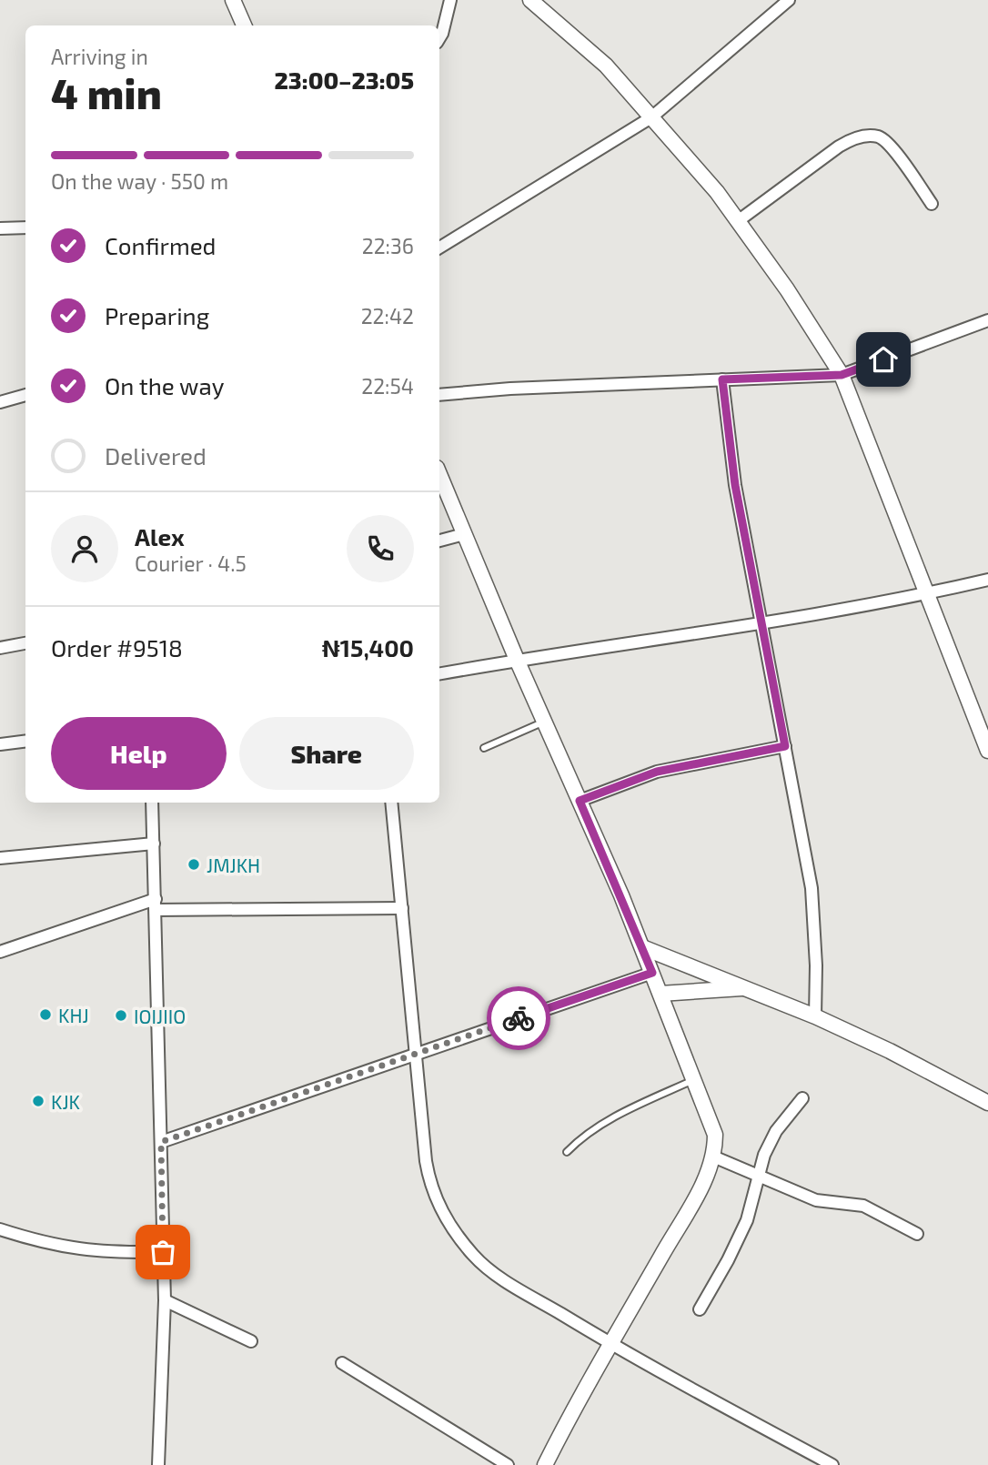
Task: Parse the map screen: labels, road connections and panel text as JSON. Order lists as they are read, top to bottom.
{
  "places": [
    "JMJKH",
    "KHJ",
    "IOIJIIO",
    "KJK"
  ],
  "page": {
    "heading": ["4 min", "Arriving in", "23:00–23:05"],
    "panel": [
      "Alex",
      "Courier · 4.5",
      "Order #9518",
      "₦15,400"
    ],
    "bar": "On the way · 550 m",
    "list": [
      ["Confirmed", "22:36"],
      ["Preparing", "22:42"],
      ["On the way", "22:54"],
      "Delivered"
    ],
    "buttons": ["Help", "Share"]
  }
}
